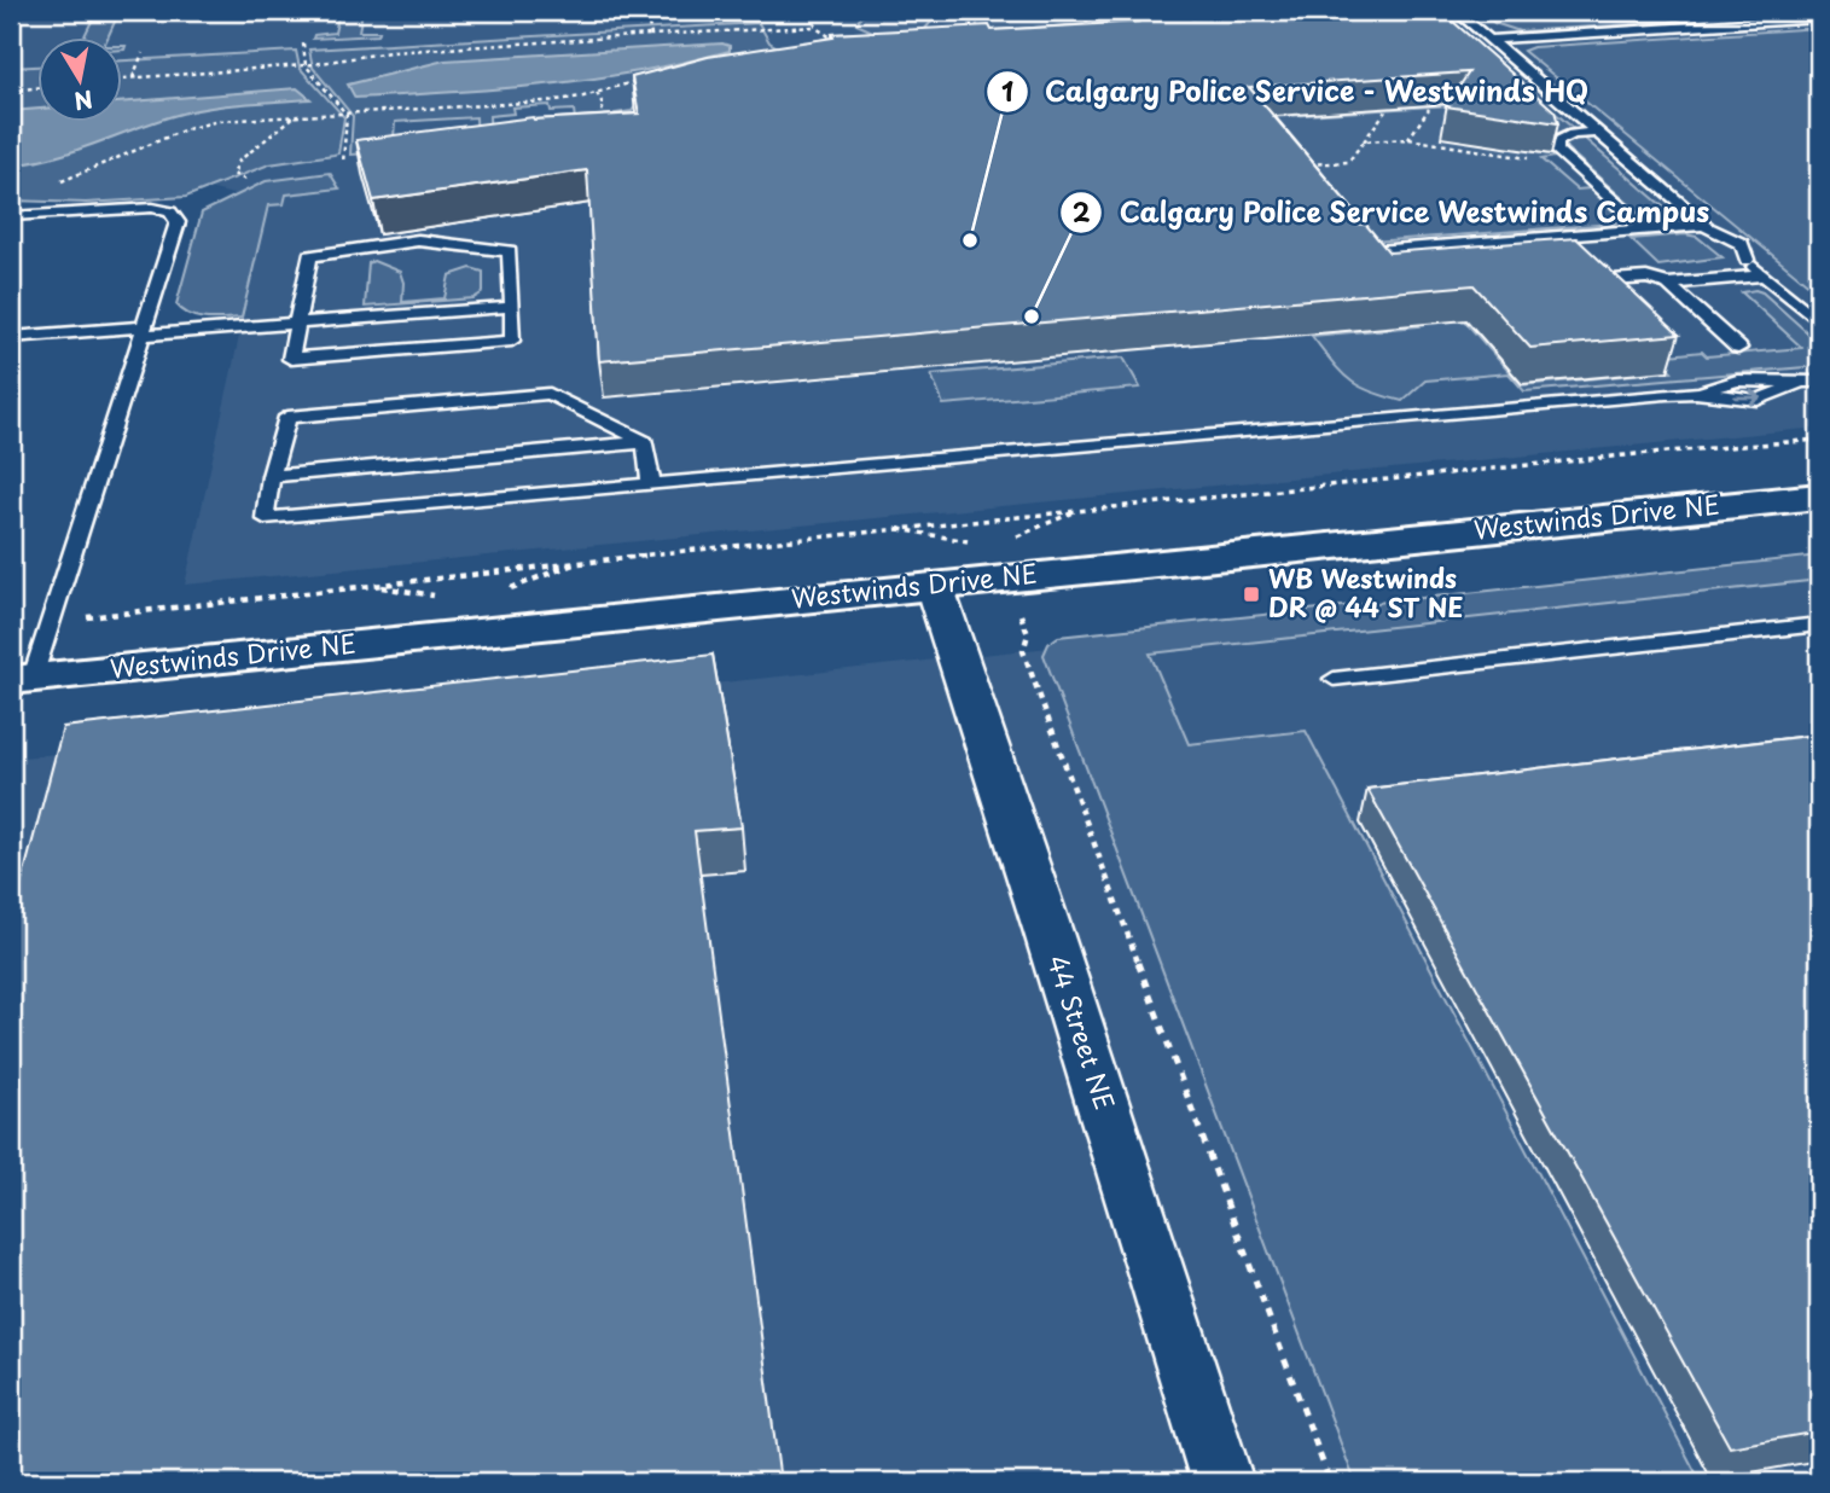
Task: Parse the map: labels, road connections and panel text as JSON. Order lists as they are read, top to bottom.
{
  "streets": {
    "street": ["Westwinds Drive NE", "44 Street NE"]
  },
  "crossings": [
    ["Westwinds Drive NE", "44 Street NE"]
  ],
  "places": {
    "other": ["Calgary Police Service - Westwinds HQ", "Calgary Police Service Westwinds Campus"],
    "transit": ["WB Westwinds DR @ 44 ST NE"]
  },
  "north": "bottom"
}
